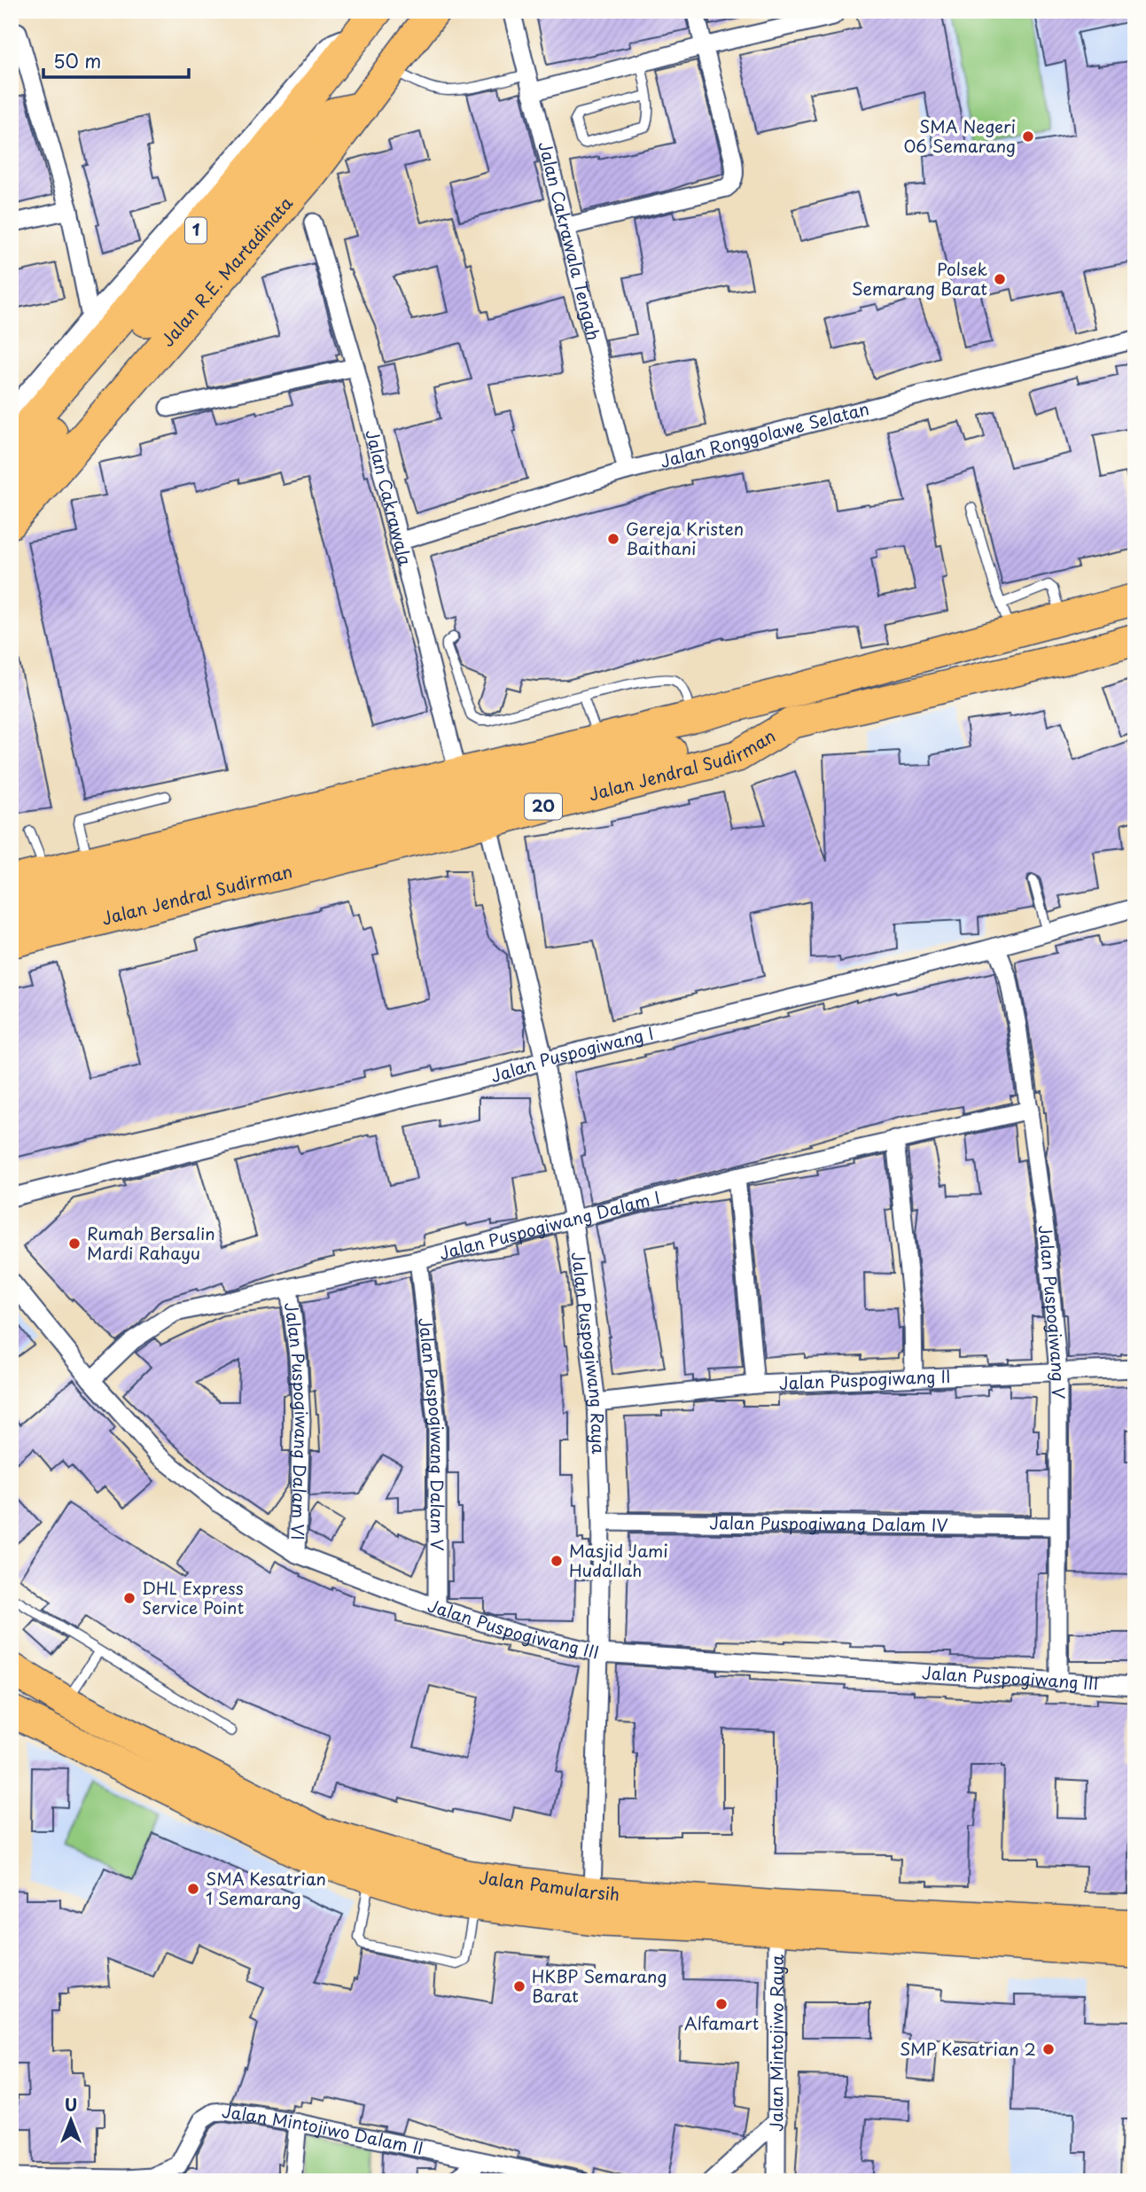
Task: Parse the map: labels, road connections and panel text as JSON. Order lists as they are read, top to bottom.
{
  "streets": {
    "highway": [
      "1",
      "Jalan R.E. Martadinata",
      "Jalan Jendral Sudirman",
      "20",
      "Jalan Pamularsih"
    ],
    "street": [
      "Jalan Cakrawala Tengah",
      "Jalan Ronggolawe Selatan",
      "Jalan Cakrawala",
      "Jalan Puspogiwang I",
      "Jalan Puspogiwang Dalam I",
      "Jalan Puspogiwang V",
      "Jalan Puspogiwang Raya",
      "Jalan Puspogiwang II",
      "Jalan Puspogiwang Dalam VI",
      "Jalan Puspogiwang Dalam V",
      "Jalan Puspogiwang Dalam IV",
      "Jalan Puspogiwang III",
      "Jalan Mintojiwo Raya",
      "Jalan Mintojiwo Dalam II"
    ]
  },
  "crossings": [
    ["1", "Jalan R.E. Martadinata"],
    ["Jalan Cakrawala Tengah", "Jalan Ronggolawe Selatan"],
    ["Jalan Ronggolawe Selatan", "Jalan Cakrawala"],
    ["Jalan Cakrawala", "Jalan Jendral Sudirman"],
    ["Jalan Jendral Sudirman", "20"],
    ["Jalan Jendral Sudirman", "Jalan Puspogiwang Raya"],
    ["Jalan Puspogiwang I", "Jalan Puspogiwang V"],
    ["Jalan Puspogiwang I", "Jalan Puspogiwang Raya"],
    ["Jalan Puspogiwang Dalam I", "Jalan Puspogiwang V"],
    ["Jalan Puspogiwang Dalam I", "Jalan Puspogiwang Raya"],
    ["Jalan Puspogiwang Dalam I", "Jalan Puspogiwang Dalam VI"],
    ["Jalan Puspogiwang Dalam I", "Jalan Puspogiwang Dalam V"],
    ["Jalan Puspogiwang Dalam I", "Jalan Puspogiwang III"],
    ["Jalan Puspogiwang V", "Jalan Puspogiwang II"],
    ["Jalan Puspogiwang V", "Jalan Puspogiwang Dalam IV"],
    ["Jalan Puspogiwang V", "Jalan Puspogiwang III"],
    ["Jalan Puspogiwang Raya", "Jalan Puspogiwang II"],
    ["Jalan Puspogiwang Raya", "Jalan Puspogiwang Dalam IV"],
    ["Jalan Puspogiwang Raya", "Jalan Puspogiwang III"],
    ["Jalan Puspogiwang Raya", "Jalan Pamularsih"],
    ["Jalan Puspogiwang Dalam VI", "Jalan Puspogiwang III"],
    ["Jalan Puspogiwang Dalam V", "Jalan Puspogiwang III"],
    ["Jalan Pamularsih", "Jalan Mintojiwo Raya"]
  ],
  "places": [
    "SMA Negeri 06 Semarang",
    "Polsek Semarang Barat",
    "Gereja Kristen Baithani",
    "Rumah Bersalin Mardi Rahayu",
    "Masjid Jami Hudallah",
    "DHL Express Service Point",
    "SMA Kesatrian 1 Semarang",
    "HKBP Semarang Barat",
    "Alfamart",
    "SMP Kesatrian 2"
  ],
  "scale_bar": "50 m",
  "north": "top"
}
